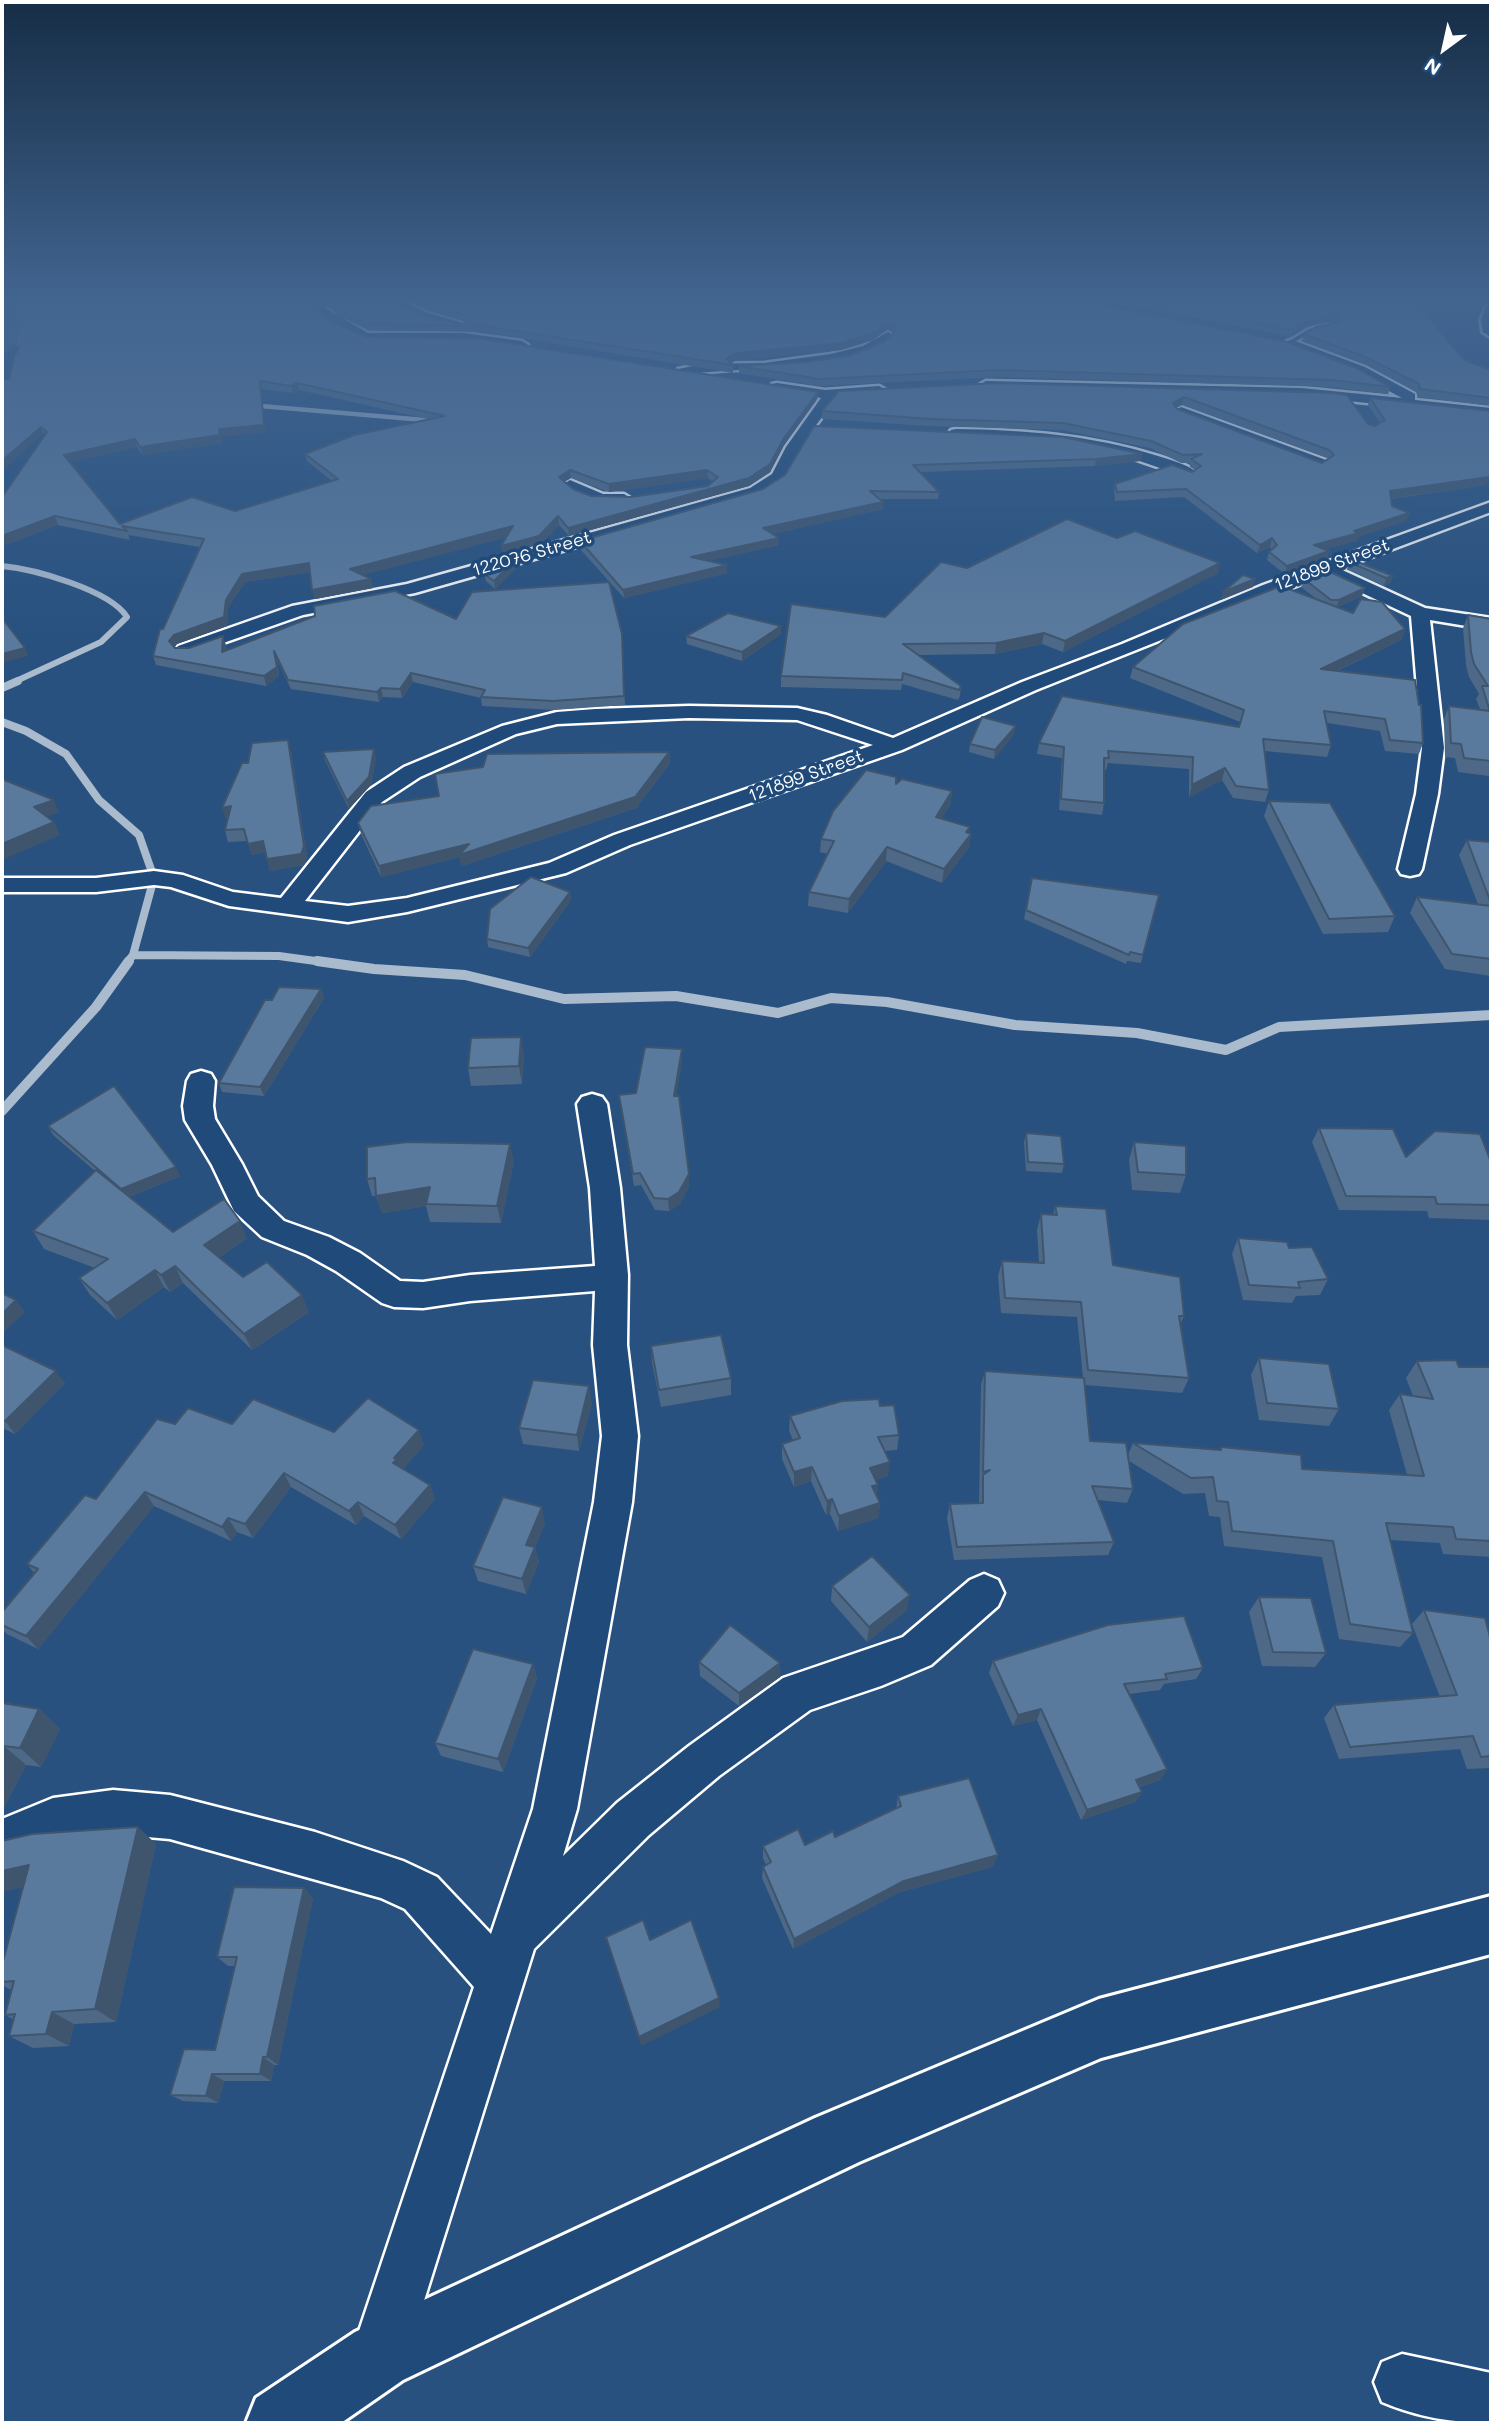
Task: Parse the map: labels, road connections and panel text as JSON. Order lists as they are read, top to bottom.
{
  "streets": {
    "street": ["122076 Street", "121899 Street"]
  },
  "north": "bottom left"
}
